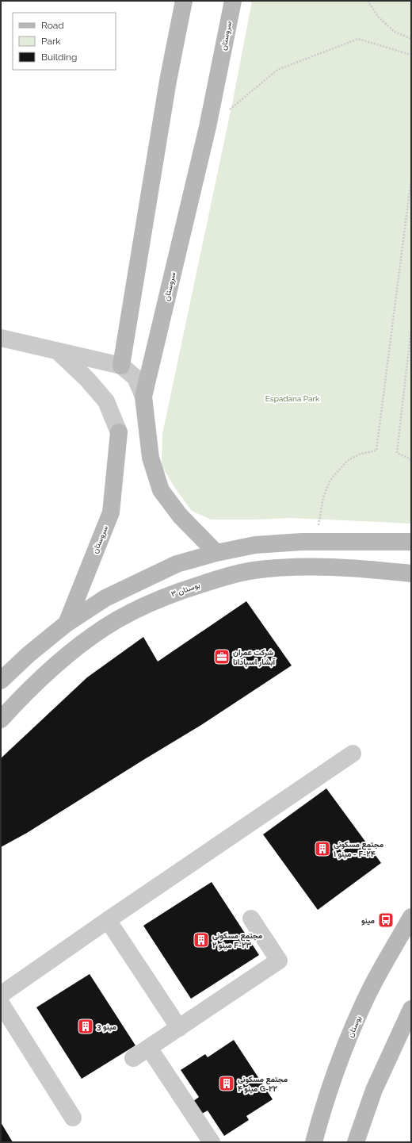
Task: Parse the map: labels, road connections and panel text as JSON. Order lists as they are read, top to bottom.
{
  "streets": {
    "street": ["سروستان", "بوستان ۳", "بوستان"]
  },
  "parks": ["Espadana Park"],
  "places": {
    "office": ["شرکت عمران آبشار اسپادانا"],
    "building": [
      "مجتمع مسکونی مینو ۱ - F-۲۴",
      "مجتمع مسکونی مینو ۲ F-۲۳",
      "مینو 3",
      "مجتمع مسکونی مینو ۴ G-۲۲"
    ],
    "bus stop": ["مینو"]
  },
  "legend": ["Road", "Park", "Building"]
}
